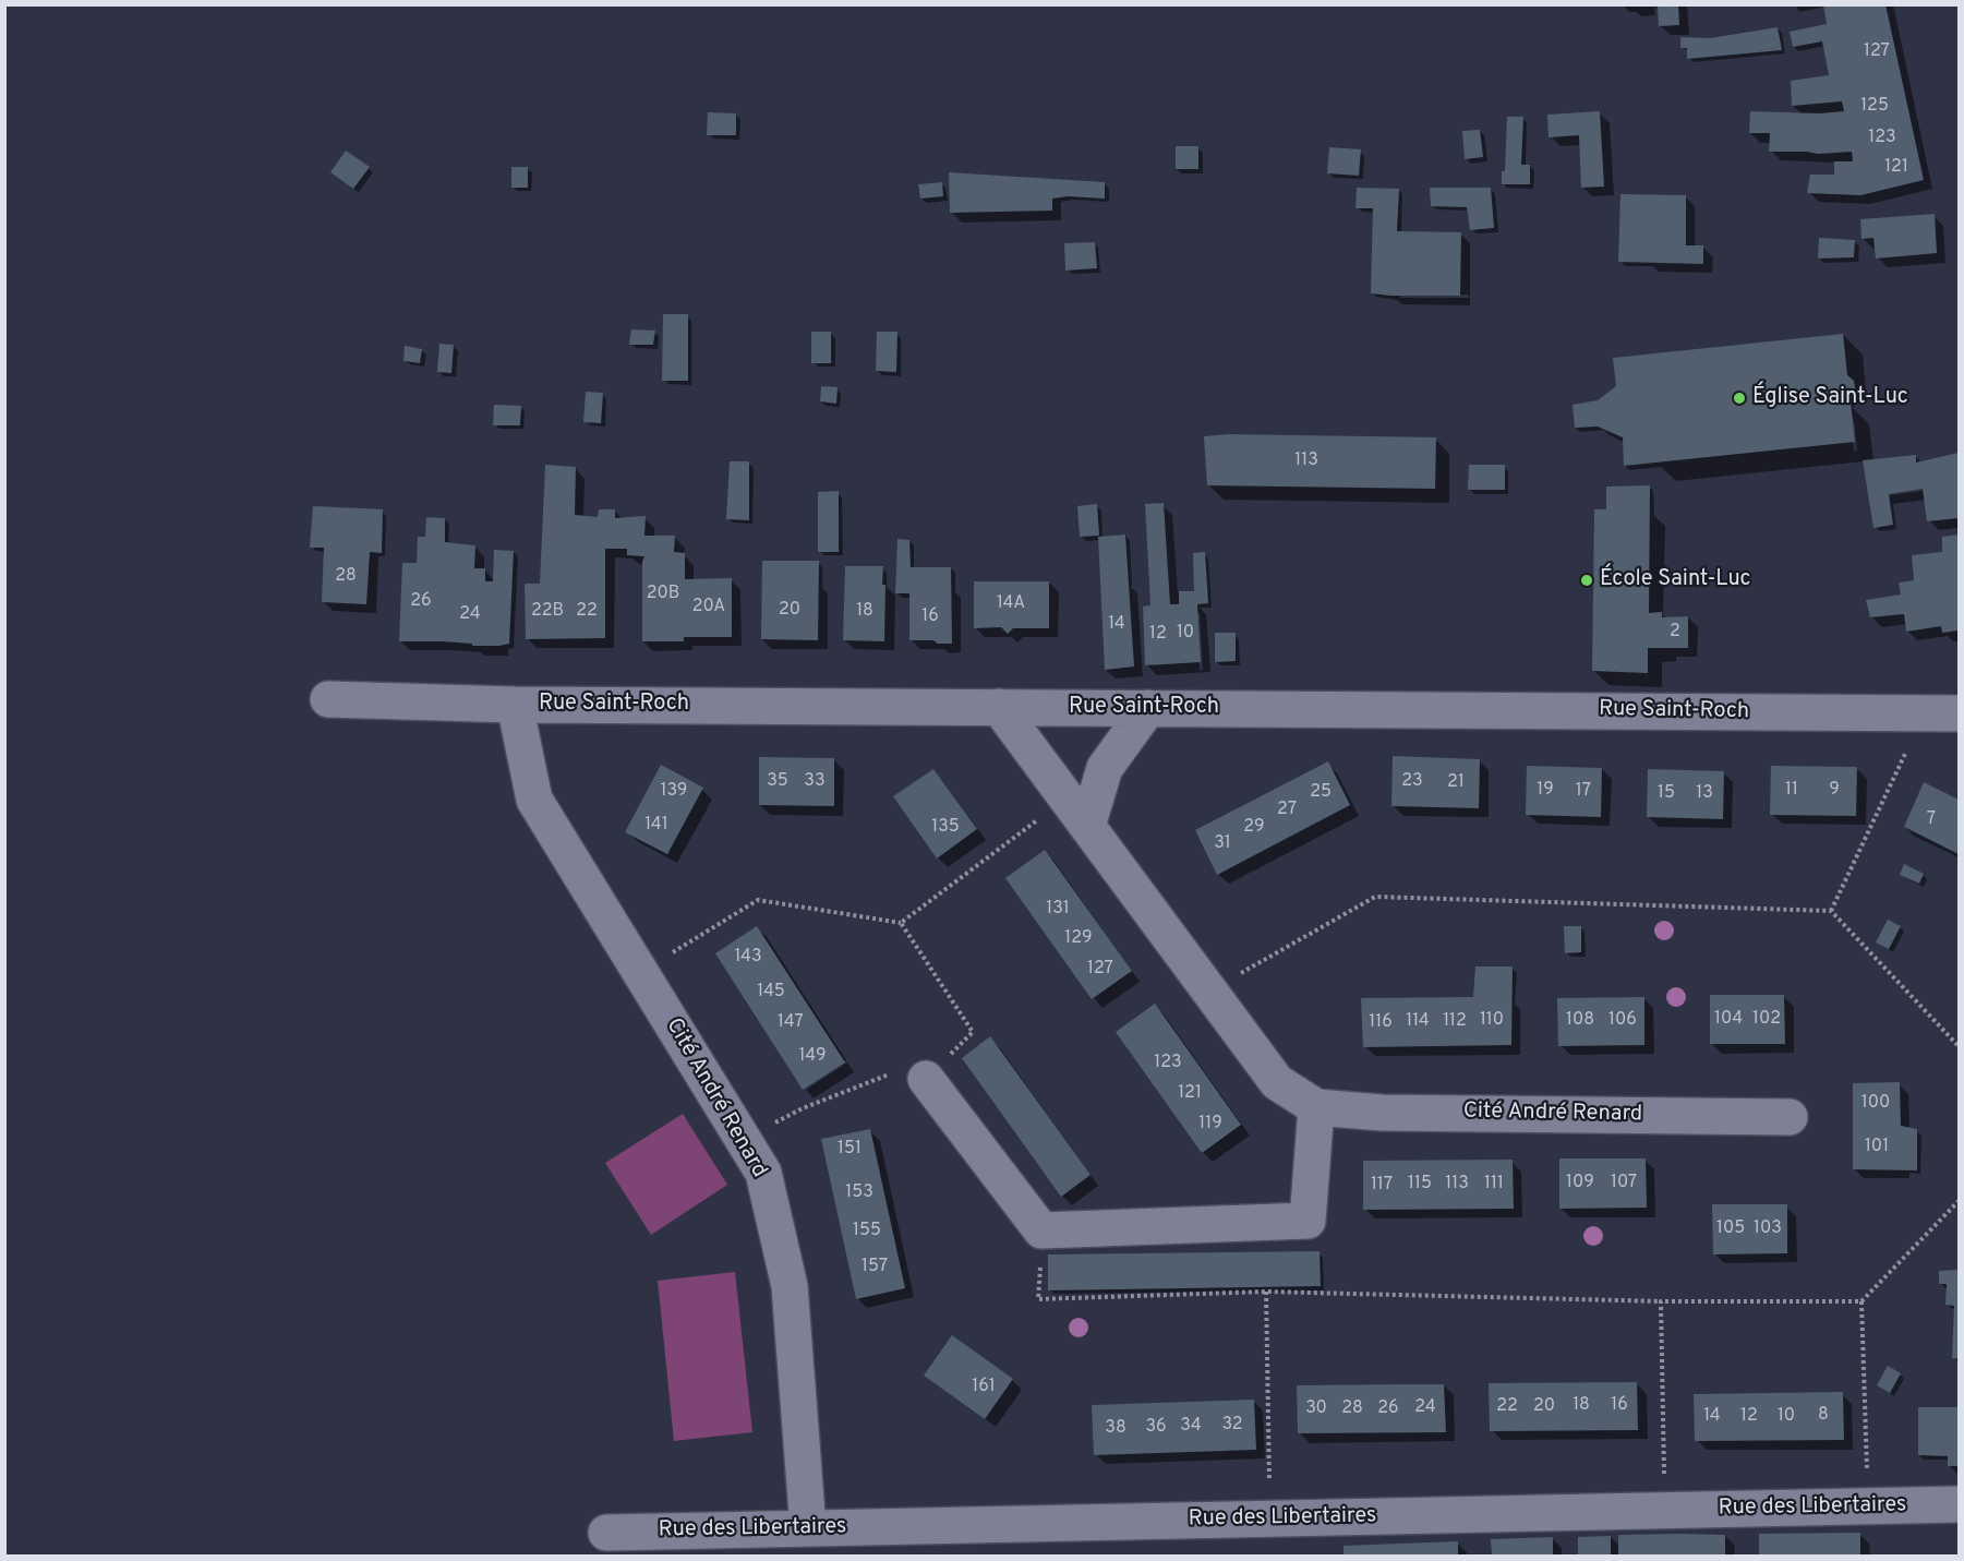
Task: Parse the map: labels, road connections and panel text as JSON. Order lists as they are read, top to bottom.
{
  "streets": {
    "street": ["Rue Saint-Roch", "Cité André Renard", "Rue des Libertaires"]
  },
  "crossings": [
    ["Rue Saint-Roch", "Cité André Renard"],
    ["Cité André Renard", "Rue des Libertaires"]
  ],
  "places": ["Église Saint-Luc", "École Saint-Luc"],
  "house_numbers": [
    "127",
    "125",
    "123",
    "121",
    "113",
    "28",
    "20B",
    "26",
    "14A",
    "20A",
    "20",
    "22B",
    "22",
    "18",
    "24",
    "16",
    "14",
    "2",
    "10",
    "12",
    "35",
    "33",
    "23",
    "21",
    "19",
    "11",
    "9",
    "139",
    "17",
    "25",
    "15",
    "13",
    "27",
    "7",
    "141",
    "135",
    "29",
    "31",
    "131",
    "129",
    "143",
    "127",
    "145",
    "104",
    "102",
    "110",
    "108",
    "106",
    "114",
    "112",
    "147",
    "116",
    "149",
    "123",
    "121",
    "100",
    "119",
    "101",
    "151",
    "109",
    "107",
    "115",
    "113",
    "111",
    "117",
    "153",
    "105",
    "103",
    "155",
    "157",
    "161",
    "18",
    "16",
    "22",
    "20",
    "24",
    "30",
    "28",
    "26",
    "8",
    "14",
    "12",
    "10",
    "32",
    "34",
    "36",
    "38"
  ]
}
